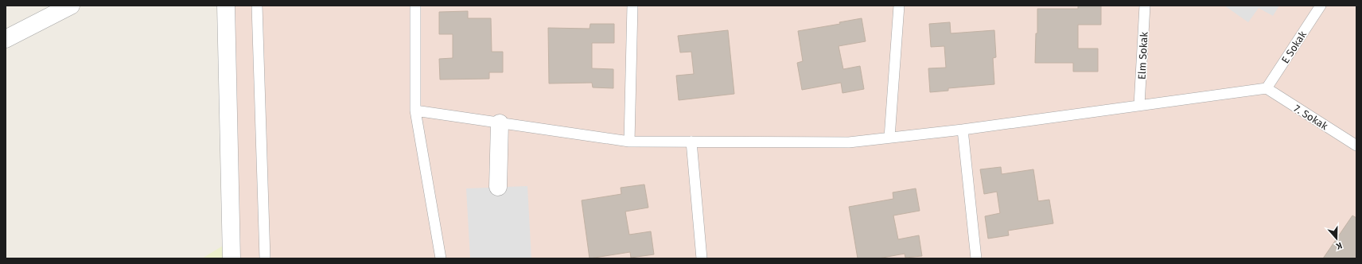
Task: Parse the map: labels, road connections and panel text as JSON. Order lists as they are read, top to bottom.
{
  "streets": {
    "lane": ["E Sokak", "Elm Sokak", "7. Sokak"]
  },
  "crossings": [
    ["E Sokak", "7. Sokak"]
  ],
  "north": "bottom"
}
